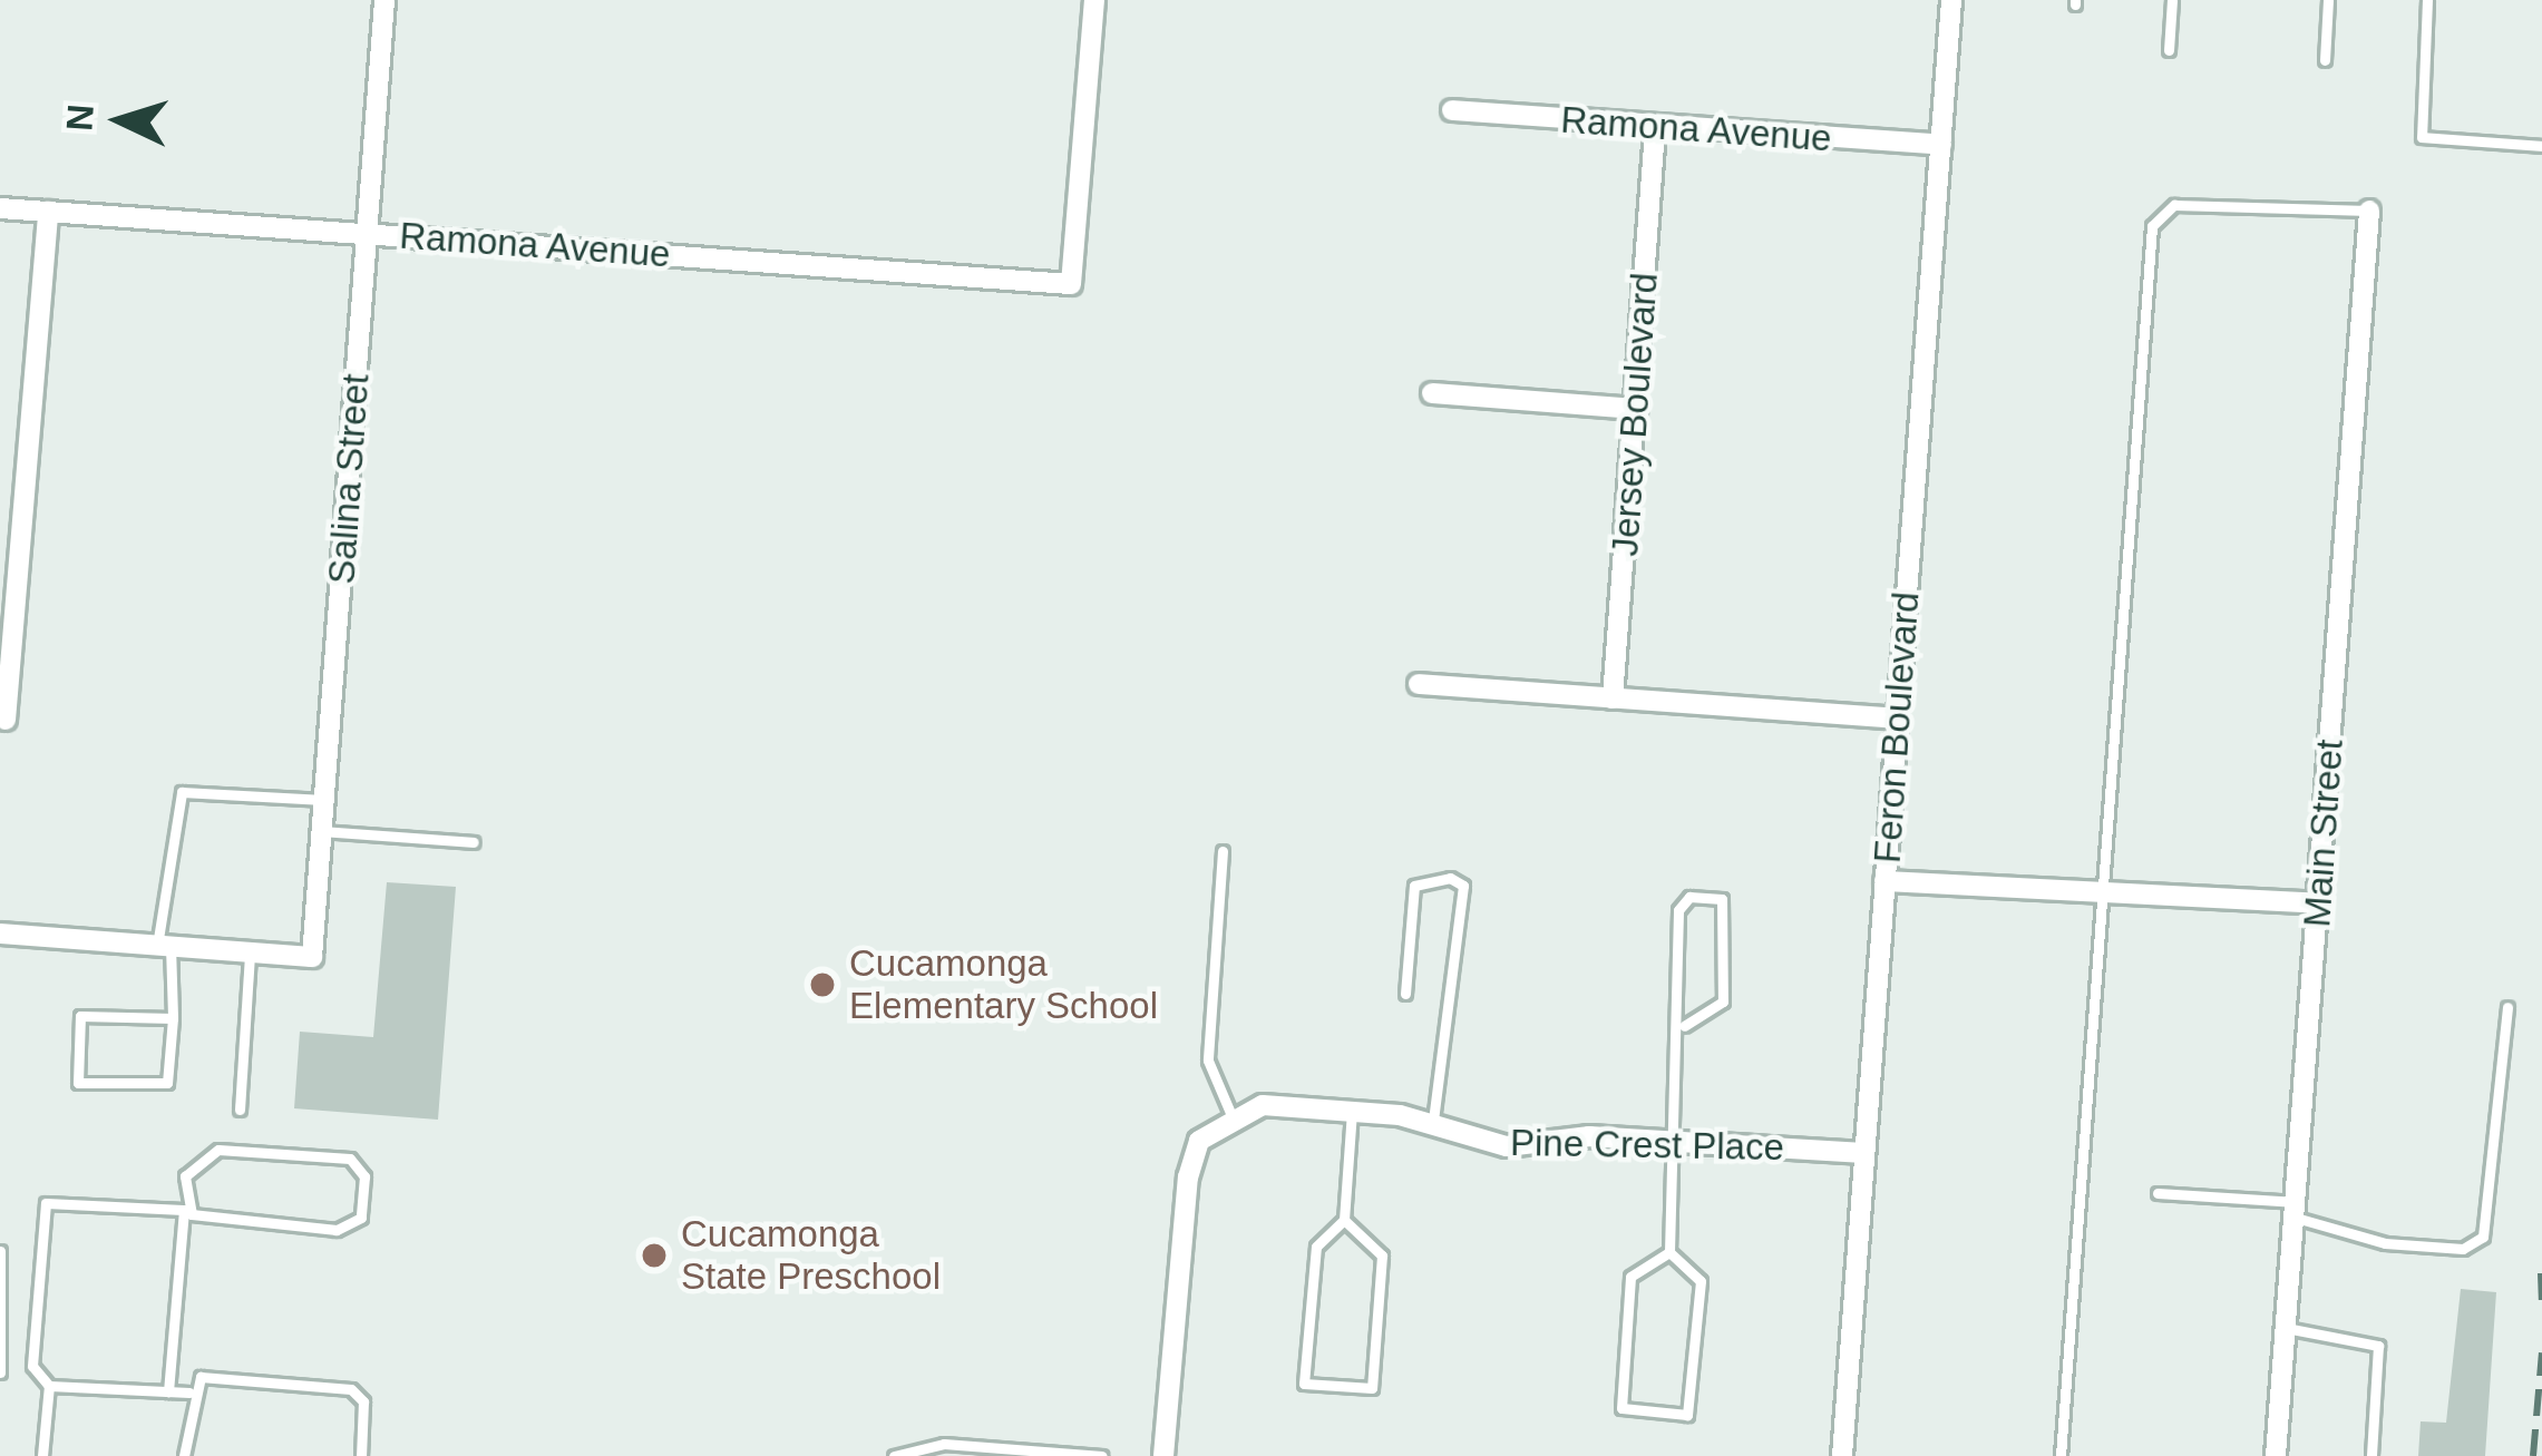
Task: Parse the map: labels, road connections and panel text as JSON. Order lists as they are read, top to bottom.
{
  "streets": {
    "street": [
      "Ramona Avenue",
      "Jersey Boulevard",
      "Salina Street",
      "Feron Boulevard",
      "Main Street",
      "Pine Crest Place"
    ]
  },
  "crossings": [
    ["Ramona Avenue", "Jersey Boulevard"],
    ["Ramona Avenue", "Salina Street"],
    ["Ramona Avenue", "Feron Boulevard"],
    ["Feron Boulevard", "Pine Crest Place"]
  ],
  "places": ["Cucamonga Elementary School", "Cucamonga State Preschool"],
  "north": "left"
}
